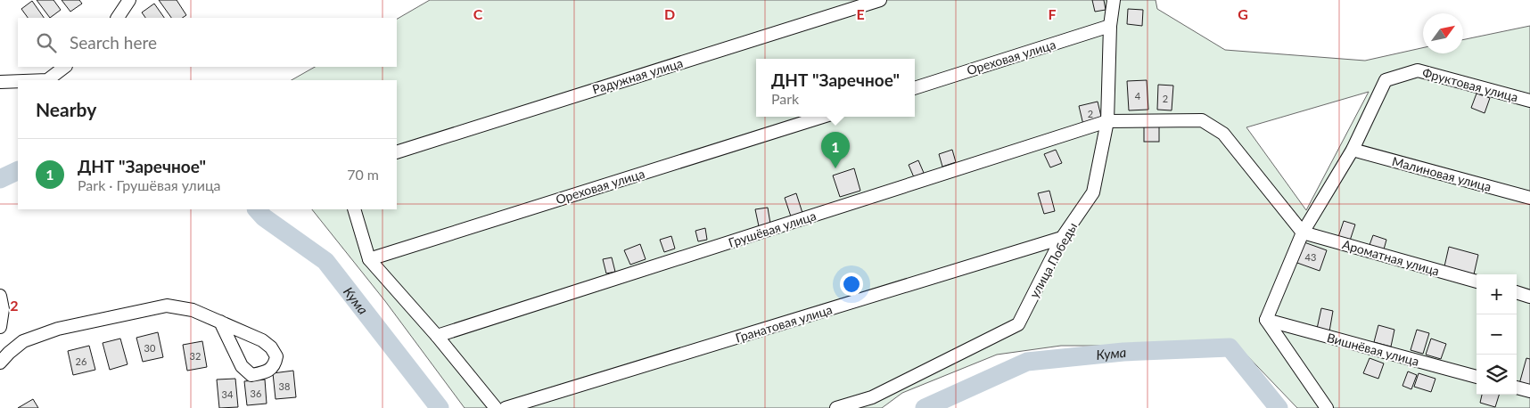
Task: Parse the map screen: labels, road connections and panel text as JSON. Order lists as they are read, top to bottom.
{
  "streets": {
    "street": [
      "Ореховая улица",
      "Радужная улица",
      "Фруктовая улица",
      "Малиновая улица",
      "Грушёвая улица",
      "Ароматная улица",
      "улица Победы",
      "Гранатовая улица",
      "Вишнёвая улица"
    ]
  },
  "crossings": [
    ["Ореховая улица", "улица Победы"],
    ["Фруктовая улица", "Малиновая улица"],
    ["Грушёвая улица", "Ароматная улица"],
    ["Грушёвая улица", "улица Победы"],
    ["улица Победы", "Гранатовая улица"]
  ],
  "water": ["Кума"],
  "house_numbers": [
    "4",
    "2",
    "2",
    "43",
    "30",
    "32",
    "26",
    "38",
    "36",
    "34"
  ],
  "north": "top right",
  "page": {
    "search": "Search here",
    "popup": ["ДНТ \"Заречное\"", "Park"],
    "heading": "Nearby",
    "pins": "1",
    "list": [
      {
        "mark": "1",
        "name": "ДНТ \"Заречное\"",
        "note": "Park · Грушёвая улица",
        "value": "70 m"
      }
    ],
    "map_buttons": ["+", "−"]
  },
  "grid": {
    "columns": [
      "C",
      "D",
      "E",
      "F",
      "G"
    ],
    "rows": ["2"]
  }
}
